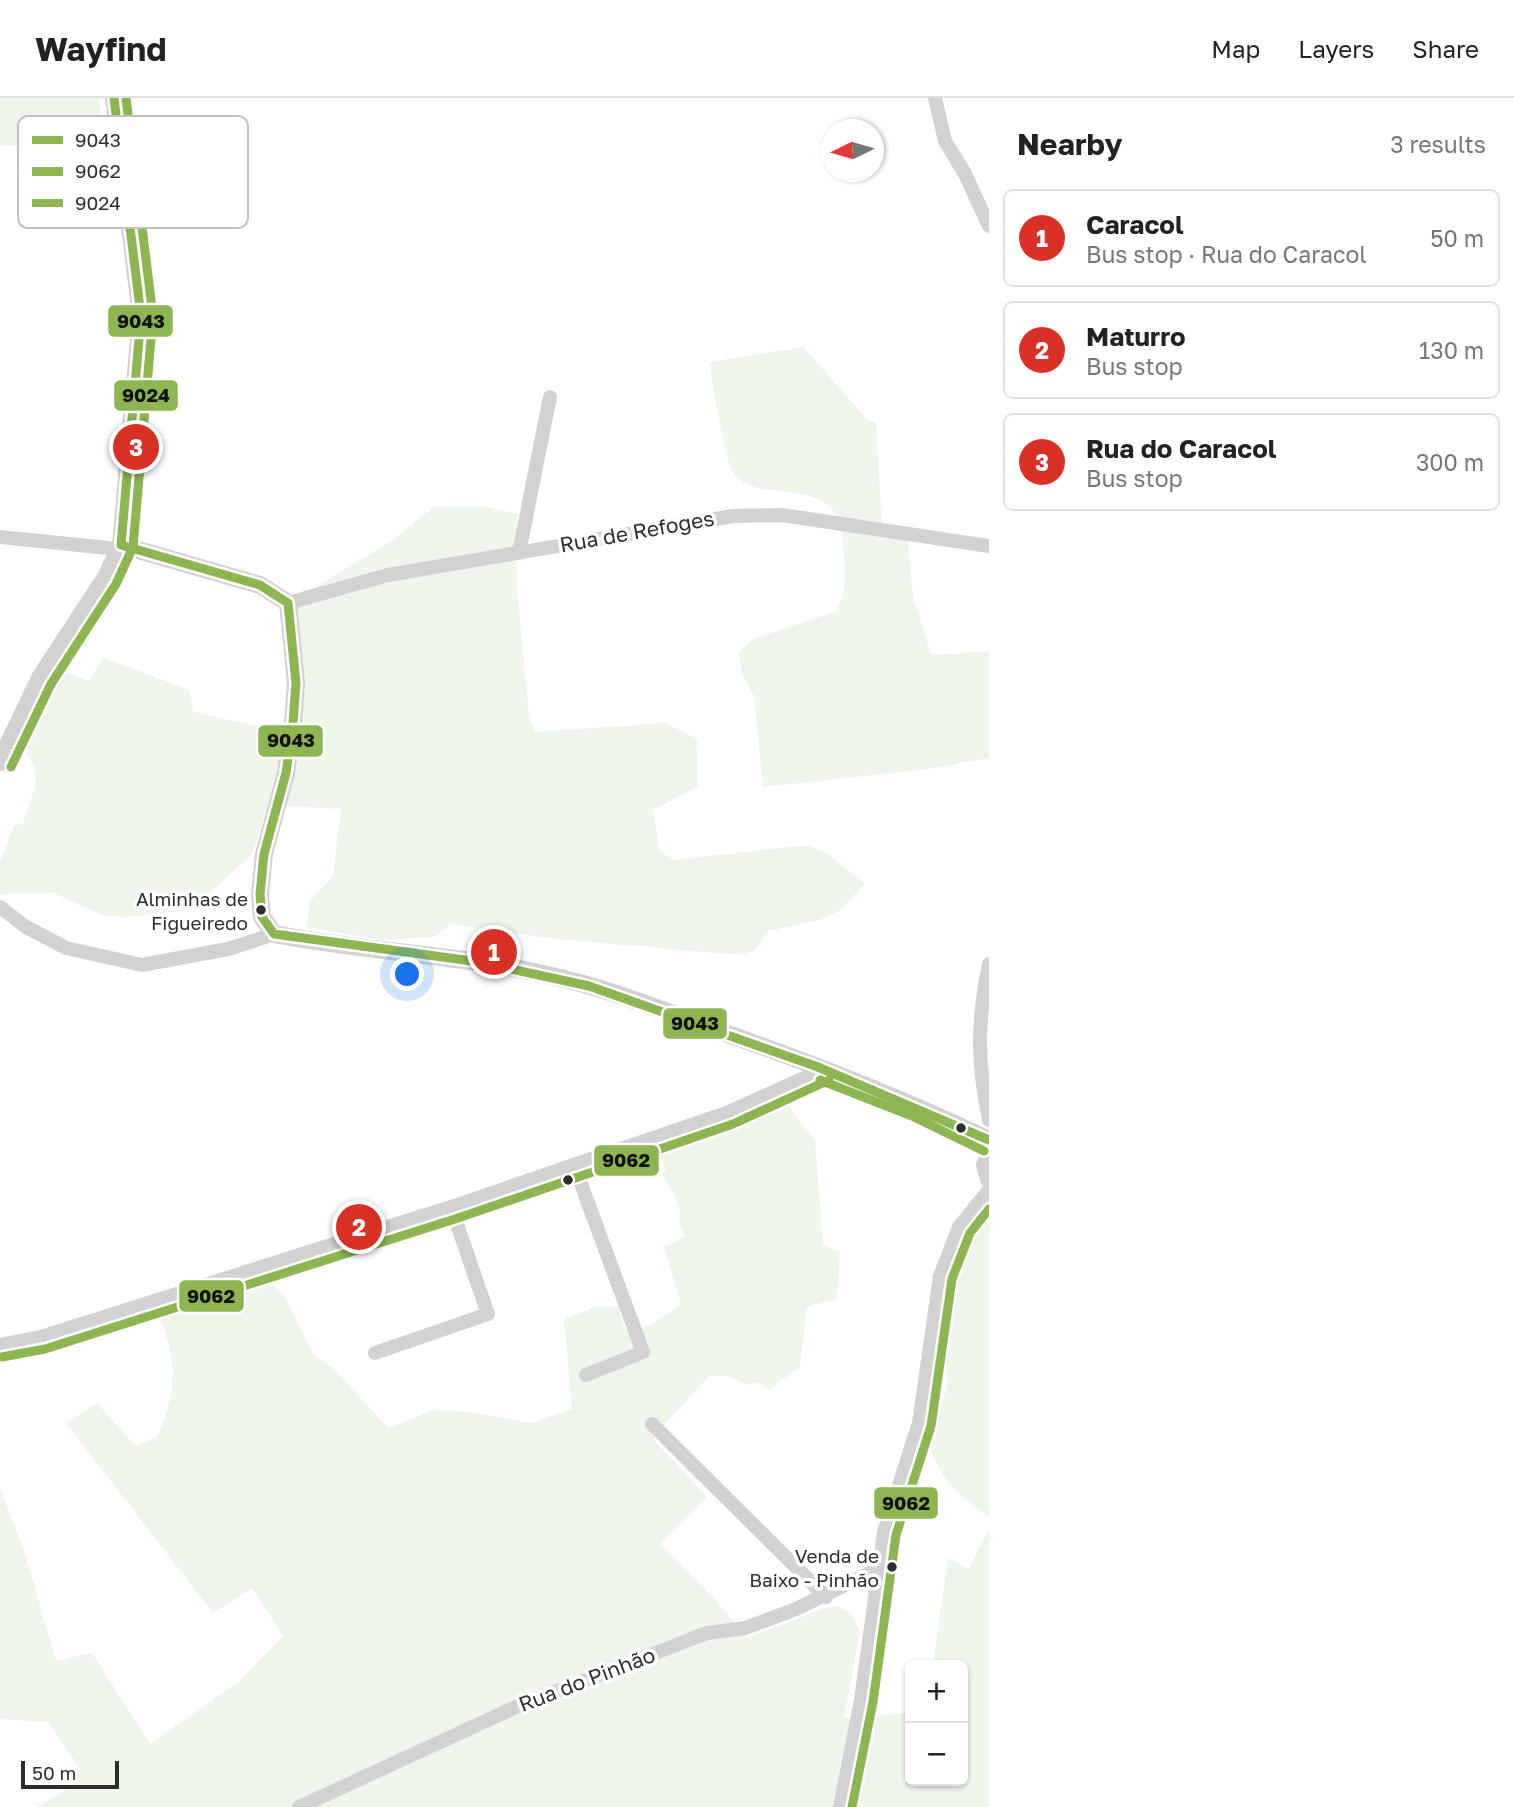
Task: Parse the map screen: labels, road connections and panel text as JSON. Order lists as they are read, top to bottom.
{
  "streets": {
    "street": ["Rua de Refoges", "Rua do Pinhão"]
  },
  "places": ["Alminhas de Figueiredo", "Venda de Baixo - Pinhão"],
  "lines": ["transit line 9043", "transit line 9024", "transit line 9062"],
  "legend": ["9043", "9062", "9024"],
  "scale_bar": "50 m",
  "north": "left",
  "page": {
    "header": "Wayfind",
    "nav": ["Map", "Layers", "Share"],
    "heading": ["Nearby", "3 results"],
    "list": [
      {
        "mark": "1",
        "name": "Caracol",
        "note": "Bus stop · Rua do Caracol",
        "value": "50 m"
      },
      {
        "mark": "2",
        "name": "Maturro",
        "note": "Bus stop",
        "value": "130 m"
      },
      {
        "mark": "3",
        "name": "Rua do Caracol",
        "note": "Bus stop",
        "value": "300 m"
      }
    ],
    "pins": ["3", "1", "2"],
    "map_buttons": ["+", "−"],
    "scale": "50 m"
  }
}
